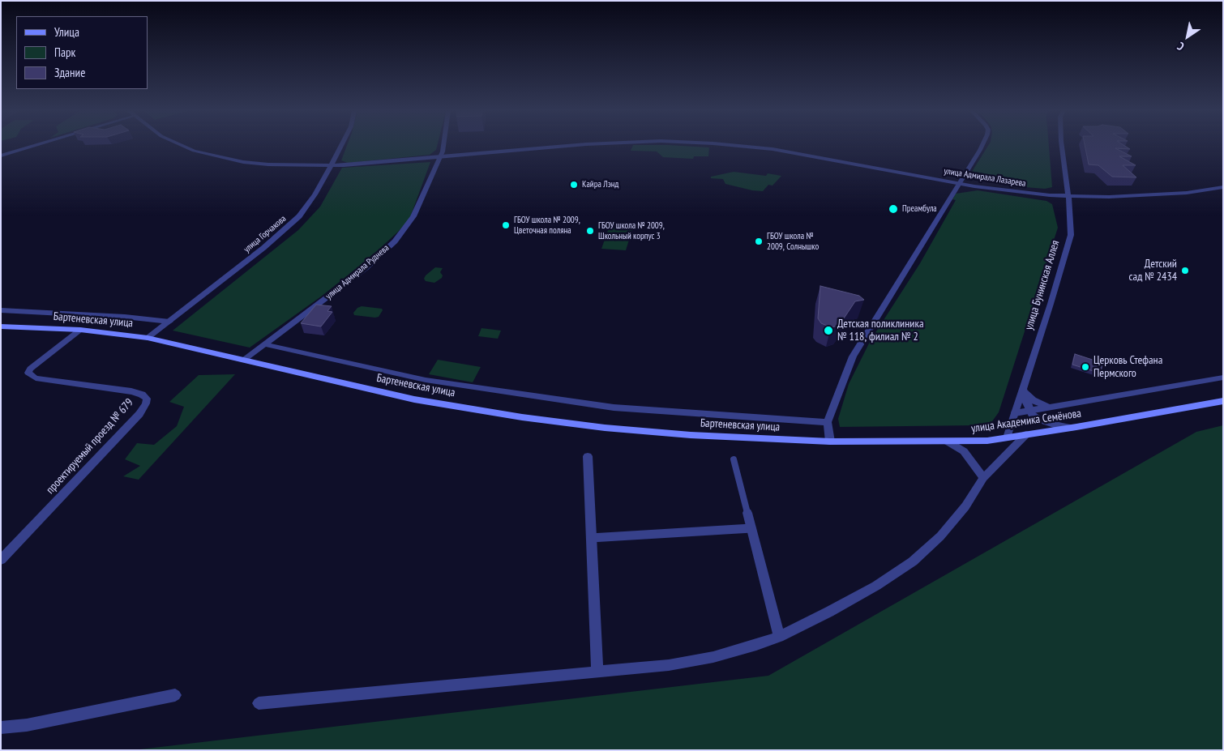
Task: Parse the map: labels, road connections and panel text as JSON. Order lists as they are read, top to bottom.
{
  "streets": {
    "main road": ["Бартеневская улица", "улица Академика Семёнова"],
    "street": [
      "улица Адмирала Лазарева",
      "улица Горчакова",
      "улица Адмирала Руднева",
      "улица Бунинская Аллея",
      "проектируемый проезд № 679"
    ]
  },
  "crossings": [
    ["улица Адмирала Лазарева", "улица Горчакова"],
    ["улица Адмирала Лазарева", "улица Адмирала Руднева"],
    ["улица Адмирала Лазарева", "улица Бунинская Аллея"],
    ["улица Горчакова", "Бартеневская улица"],
    ["улица Адмирала Руднева", "Бартеневская улица"],
    ["улица Бунинская Аллея", "улица Академика Семёнова"],
    ["Бартеневская улица", "улица Академика Семёнова"],
    ["Бартеневская улица", "проектируемый проезд № 679"]
  ],
  "places": [
    "Кайра Лэнд",
    "Преамбула",
    "ГБОУ школа № 2009, Цветочная поляна",
    "ГБОУ школа № 2009, Школьный корпус 3",
    "ГБОУ школа № 2009, Солнышко",
    "Детский сад № 2434",
    "Детская поликлиника № 118, филиал № 2",
    "Церковь Стефана Пермского"
  ],
  "legend": ["Улица", "Парк", "Здание"],
  "north": "bottom left"
}
